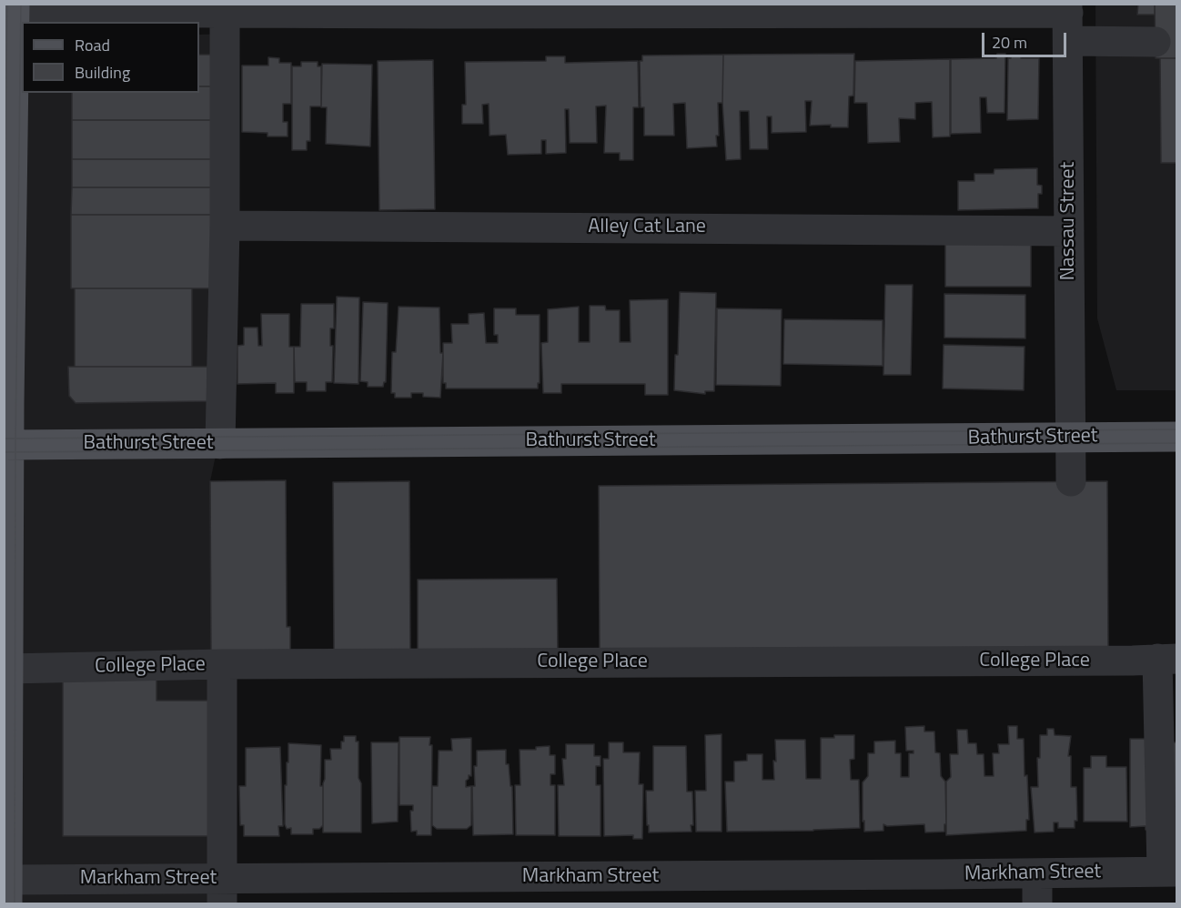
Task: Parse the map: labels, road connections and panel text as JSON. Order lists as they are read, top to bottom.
{
  "streets": {
    "main road": ["Bathurst Street"],
    "street": [
      "Nassau Street",
      "Alley Cat Lane",
      "College Place",
      "Markham Street"
    ]
  },
  "crossings": [
    ["Nassau Street", "Alley Cat Lane"],
    ["Nassau Street", "Bathurst Street"]
  ],
  "legend": ["Road", "Building"],
  "scale_bar": "20 m"
}
